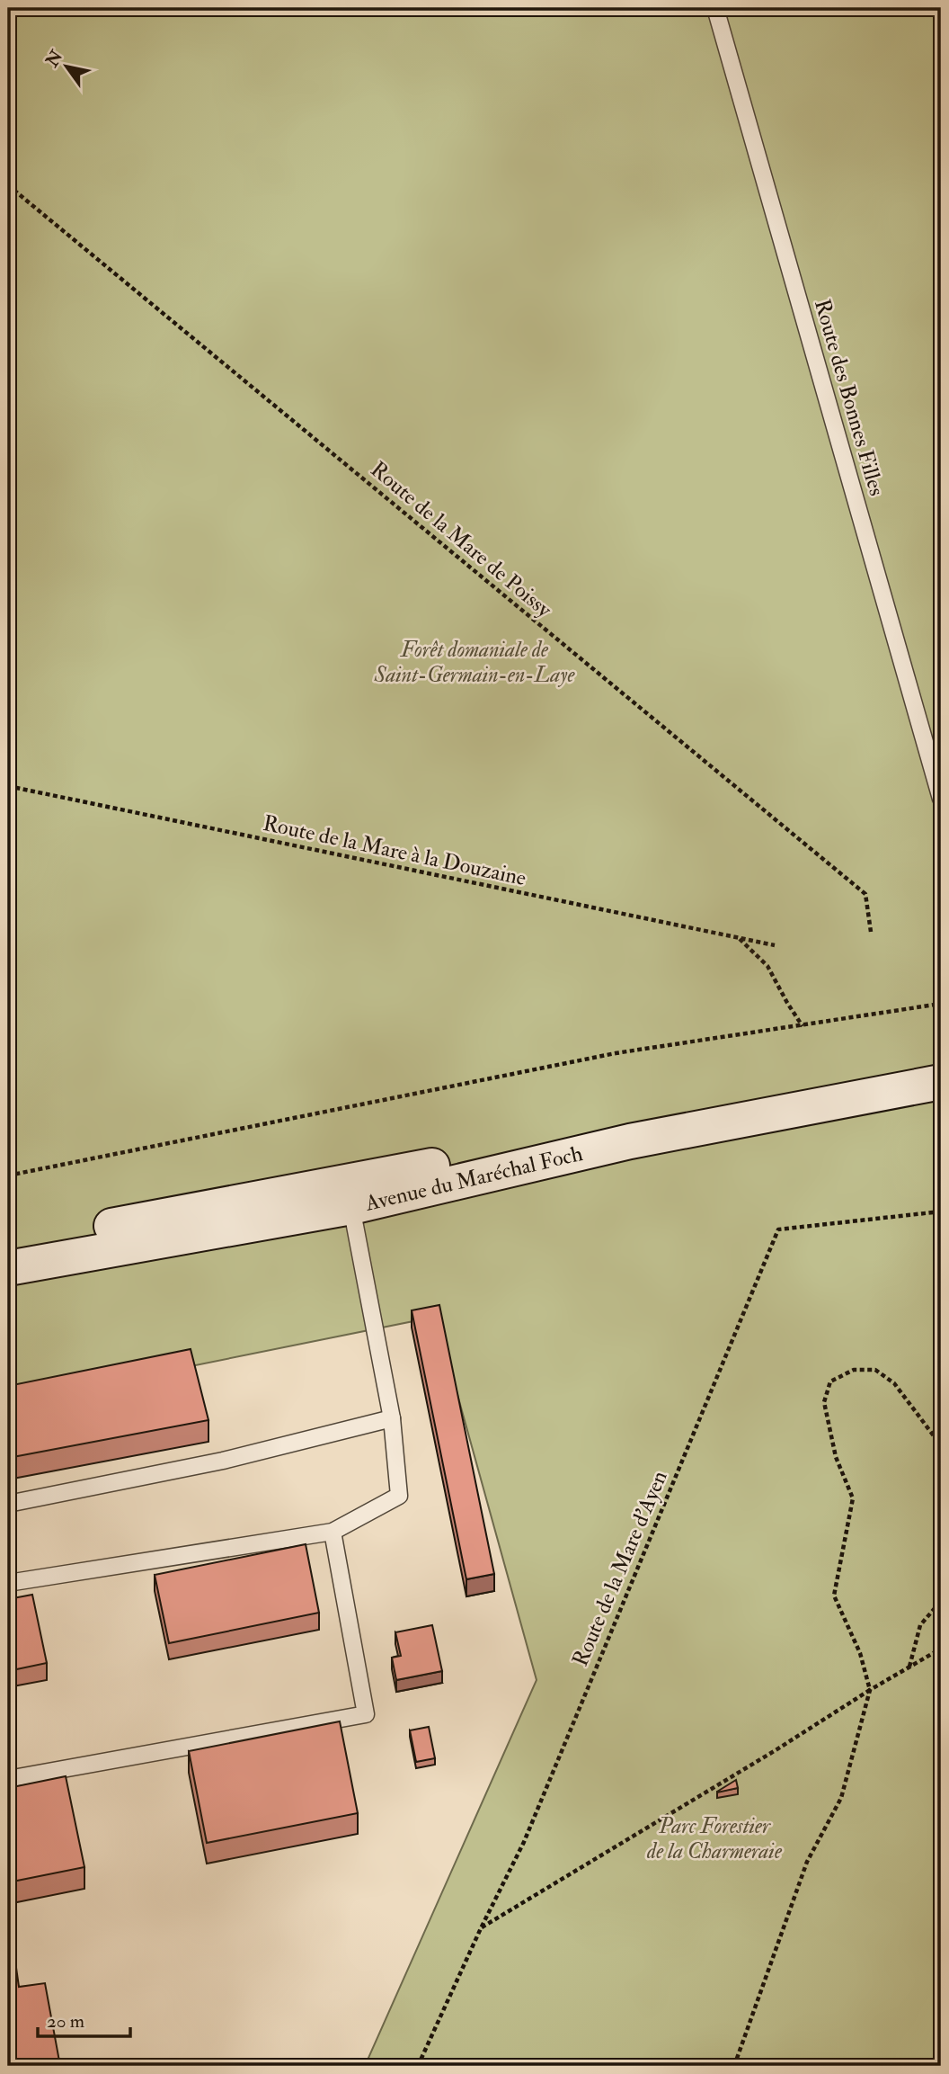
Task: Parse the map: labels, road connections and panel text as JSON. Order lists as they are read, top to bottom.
{
  "streets": {
    "main road": ["Avenue du Maréchal Foch"],
    "lane": ["Route des Bonnes Filles"],
    "path": ["Route de la Mare de Poissy", "Route de la Mare à la Douzaine", "Route de la Mare d'Ayen"]
  },
  "parks": ["Forêt domaniale de Saint-Germain-en-Laye", "Parc Forestier de la Charmeraie"],
  "scale_bar": "20 m",
  "north": "top left"
}
